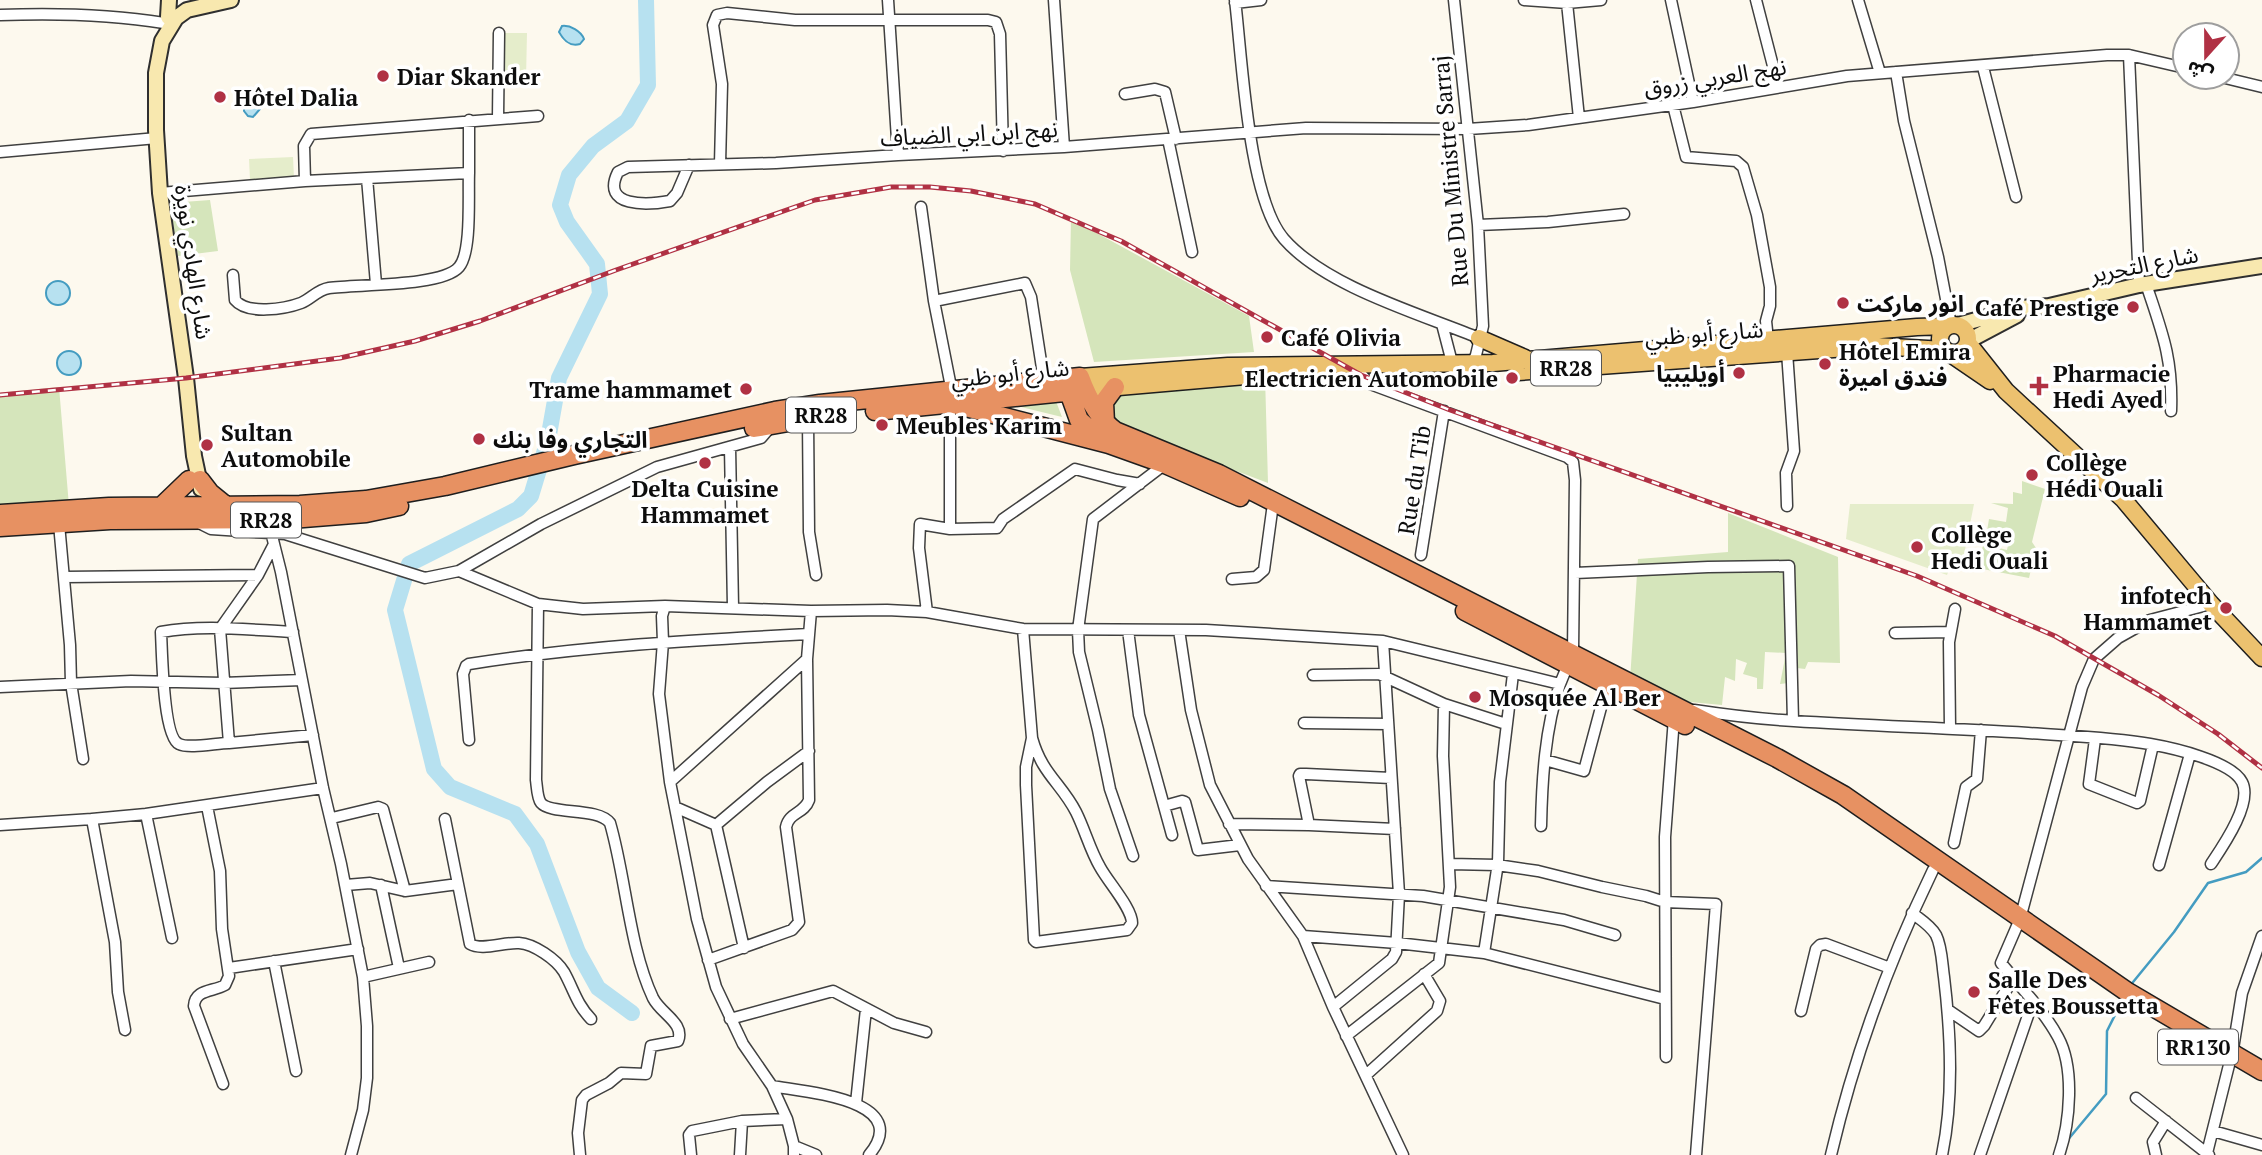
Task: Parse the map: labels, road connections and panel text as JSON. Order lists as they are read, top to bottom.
{
  "streets": {
    "highway": ["شارع أبو ظبي", "RR28", "RR130"],
    "street": [
      "نهج العربي زروق",
      "نهج ابن ابي الضياف",
      "Rue Du Ministre Sarraj",
      "شارع الهادي نويرة",
      "شارع التحرير",
      "Rue du Tib"
    ]
  },
  "crossings": [
    ["نهج العربي زروق", "نهج ابن ابي الضياف"],
    ["نهج العربي زروق", "Rue Du Ministre Sarraj"],
    ["Rue Du Ministre Sarraj", "شارع أبو ظبي"],
    ["شارع الهادي نويرة", "RR28"],
    ["شارع التحرير", "شارع أبو ظبي"],
    ["شارع التحرير", "RR28"],
    ["شارع أبو ظبي", "RR28"],
    ["شارع أبو ظبي", "RR130"]
  ],
  "places": {
    "other": [
      "Diar Skander",
      "Hôtel Dalia",
      "انور ماركت",
      "Café Prestige",
      "Café Olivia",
      "Hôtel Emira فندق اميرة",
      "أويليبيا",
      "Electricien Automobile",
      "Trame hammamet",
      "Meubles Karim",
      "التجاري وفا بنك",
      "Sultan Automobile",
      "Delta Cuisine Hammamet",
      "Collège Hédi Ouali",
      "Collège Hedi Ouali",
      "infotech Hammamet",
      "Mosquée Al Ber",
      "Salle Des Fêtes Boussetta"
    ],
    "health": ["Pharmacie Hedi Ayed"]
  },
  "north": "bottom"
}
